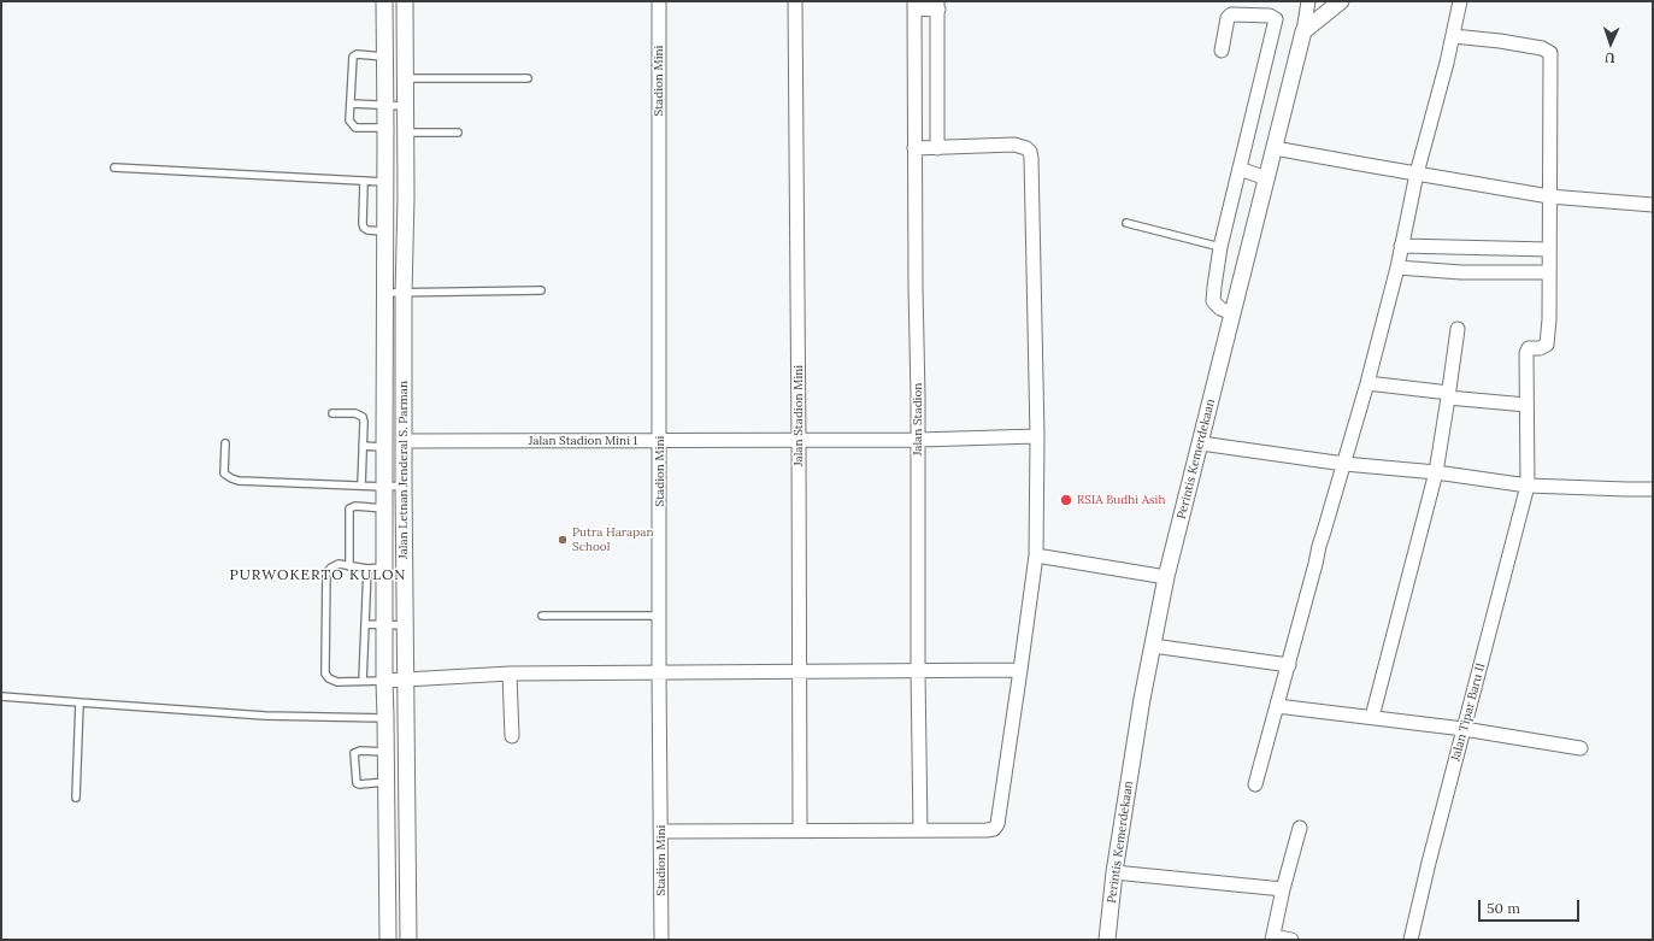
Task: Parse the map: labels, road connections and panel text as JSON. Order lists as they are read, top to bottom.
{
  "streets": {
    "street": [
      "Stadion Mini",
      "Jalan Stadion Mini",
      "Jalan Stadion",
      "Jalan Stadion Mini 1",
      "Perintis Kemerdekaan",
      "Jalan Letnan Jenderal S. Parman",
      "Jalan Tipar Baru II"
    ]
  },
  "crossings": [
    ["Stadion Mini", "Jalan Stadion Mini 1"],
    ["Jalan Stadion Mini", "Jalan Stadion Mini 1"],
    ["Jalan Stadion", "Jalan Stadion Mini 1"],
    ["Jalan Stadion Mini 1", "Jalan Letnan Jenderal S. Parman"]
  ],
  "districts": ["PURWOKERTO KULON"],
  "places": ["RSIA Budhi Asih", "Putra Harapan School"],
  "scale_bar": "50 m",
  "north": "bottom"
}
